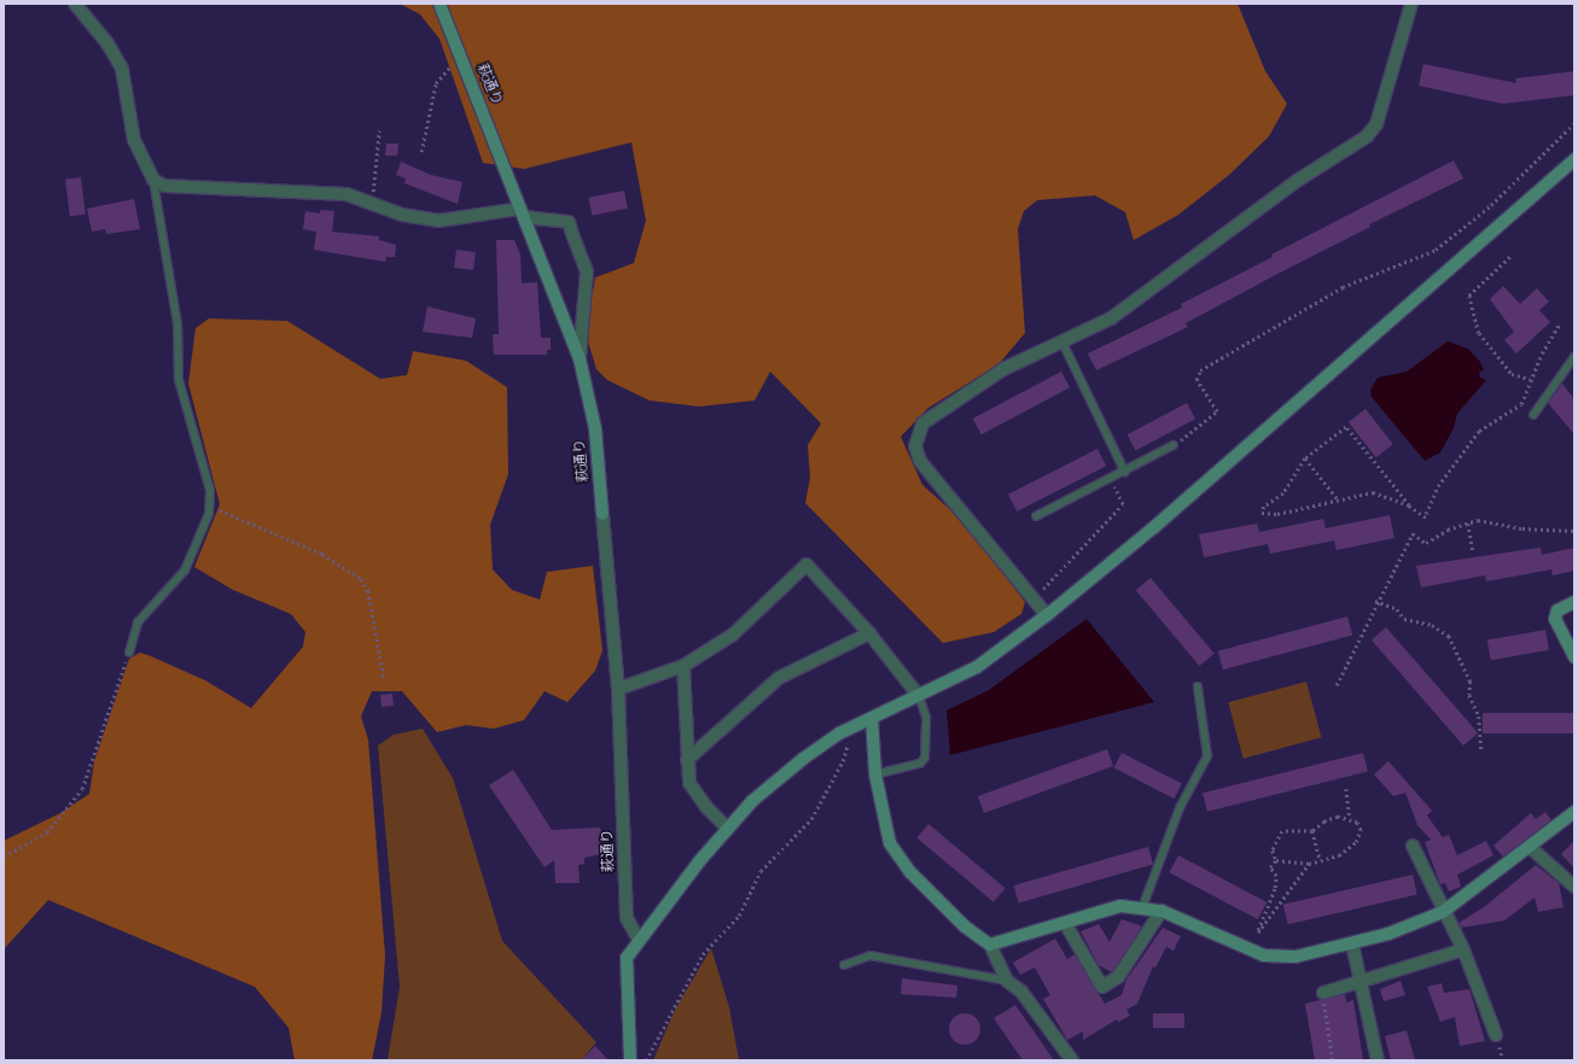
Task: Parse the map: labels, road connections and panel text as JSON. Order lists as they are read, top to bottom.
{
  "streets": {
    "street": ["萩通り"]
  }
}
